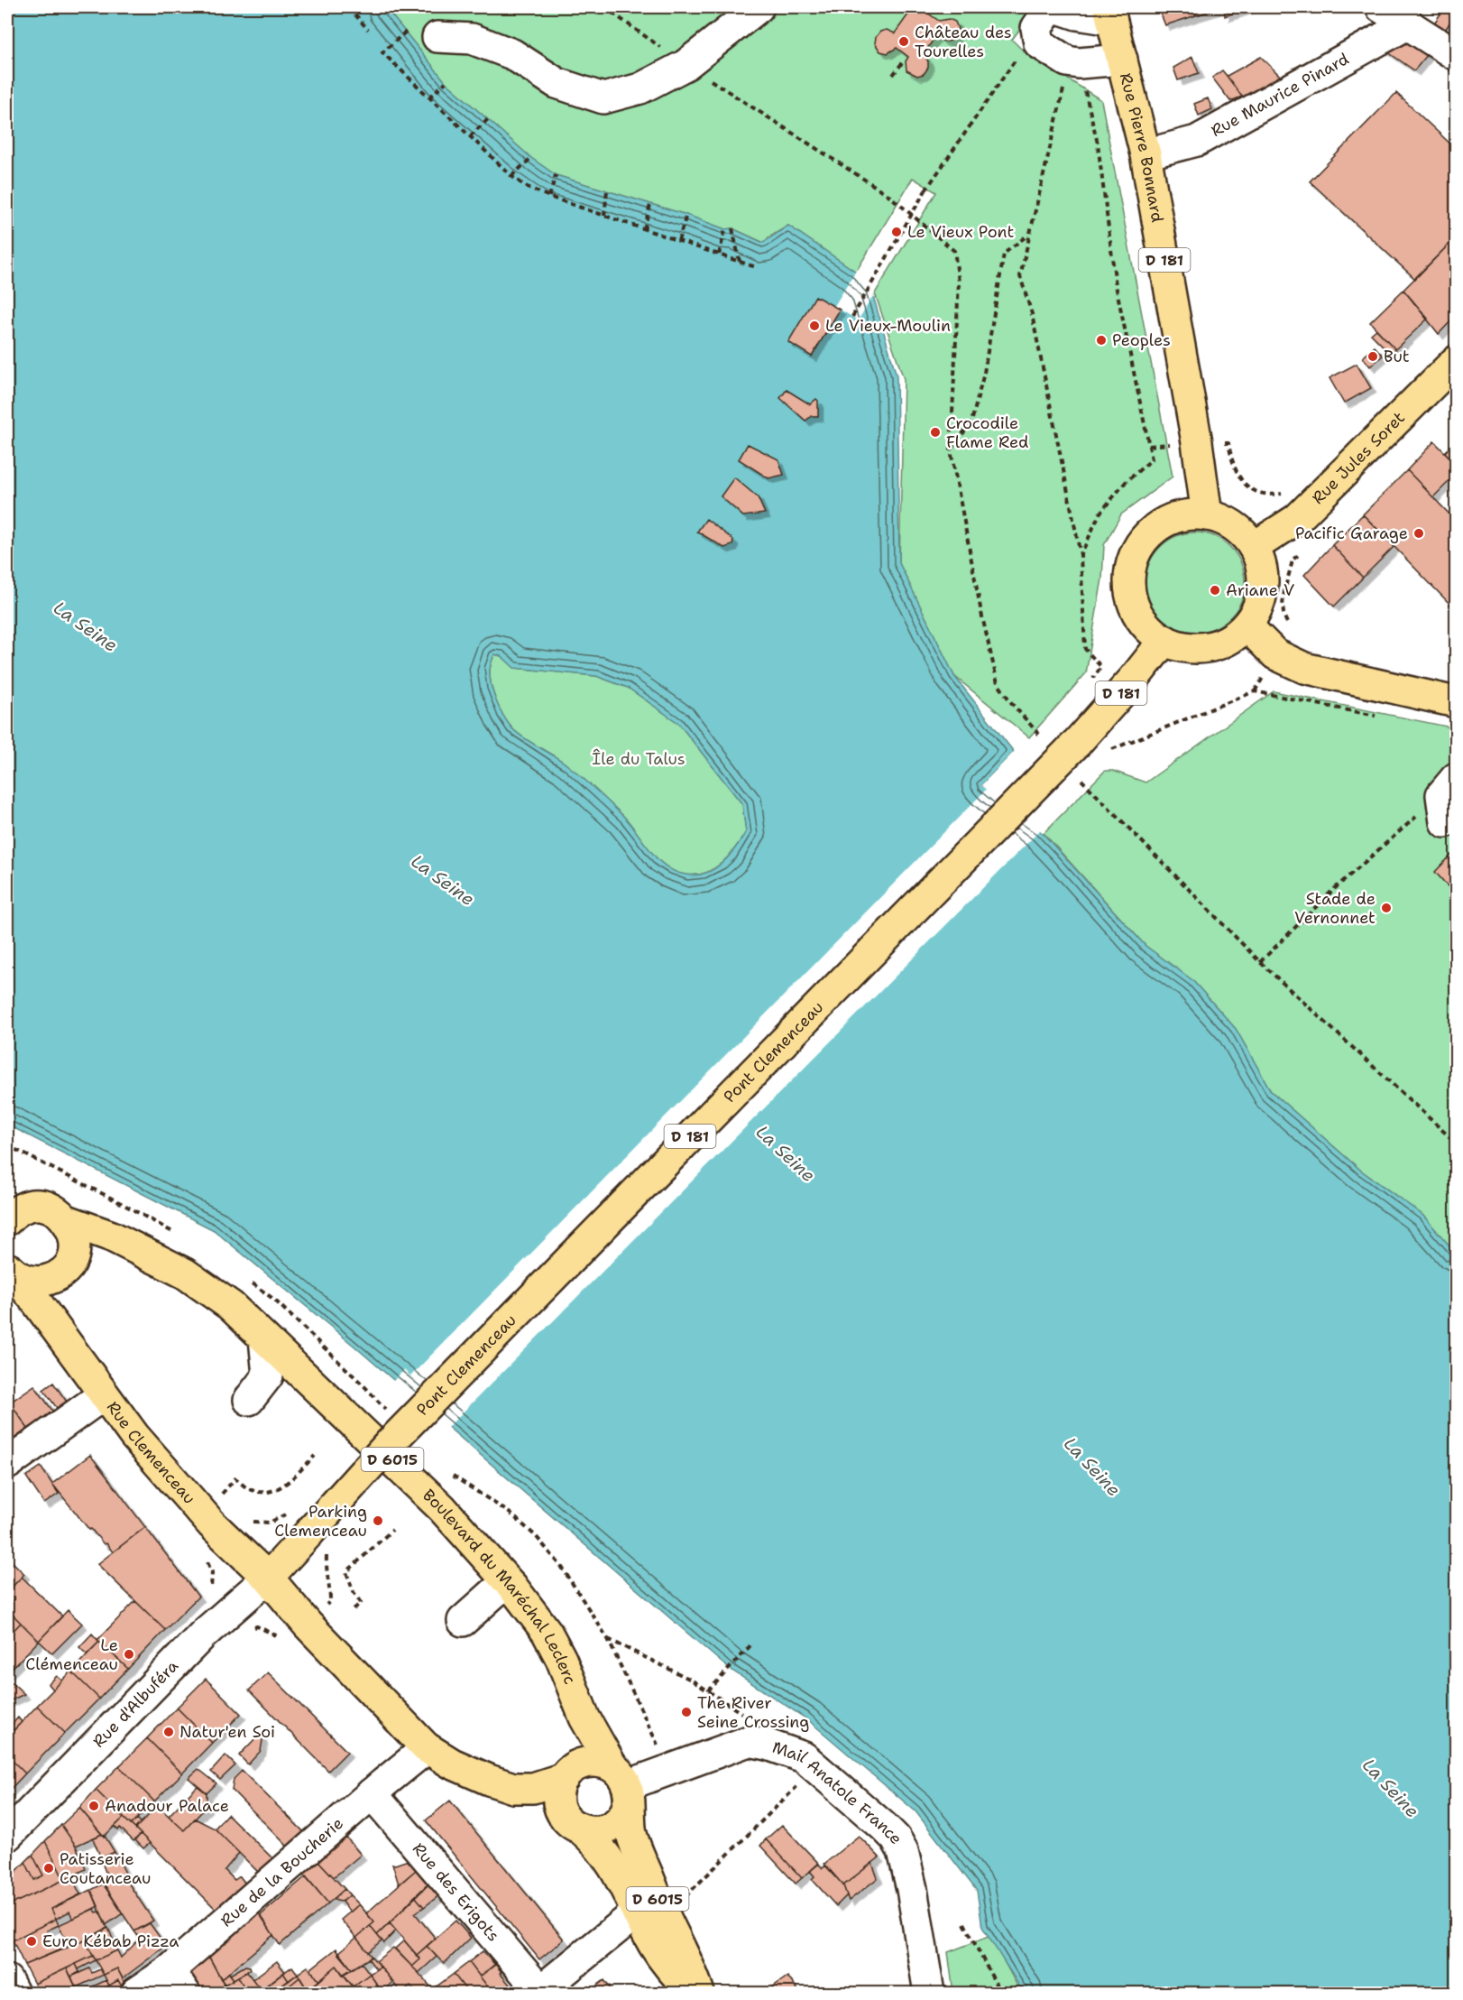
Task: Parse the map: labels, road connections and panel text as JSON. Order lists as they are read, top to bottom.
{
  "streets": {
    "main road": [
      "Rue Pierre Bonnard",
      "D 181",
      "Rue Jules Soret",
      "Pont Clemenceau",
      "Rue Clemenceau",
      "D 6015",
      "Boulevard du Maréchal Leclerc"
    ],
    "street": [
      "Rue Maurice Pinard",
      "Rue d'Albuféra",
      "Mail Anatole France",
      "Rue de la Boucherie",
      "Rue des Erigots"
    ]
  },
  "crossings": [
    ["Rue Maurice Pinard", "Rue Pierre Bonnard"],
    ["Rue Pierre Bonnard", "Rue Jules Soret"],
    ["Rue Pierre Bonnard", "Pont Clemenceau"],
    ["Rue Jules Soret", "Pont Clemenceau"],
    ["Pont Clemenceau", "Rue Clemenceau"],
    ["Pont Clemenceau", "Rue d'Albuféra"],
    ["Rue Clemenceau", "Boulevard du Maréchal Leclerc"],
    ["Rue Clemenceau", "Rue d'Albuféra"],
    ["Rue Clemenceau", "Rue de la Boucherie"],
    ["D 6015", "Boulevard du Maréchal Leclerc"],
    ["D 6015", "Mail Anatole France"],
    ["Boulevard du Maréchal Leclerc", "Mail Anatole France"],
    ["Rue de la Boucherie", "Rue des Erigots"]
  ],
  "water": ["La Seine"],
  "parks": ["Île du Talus"],
  "places": [
    "Château des Tourelles",
    "Le Vieux Pont",
    "Le Vieux-Moulin",
    "Peoples",
    "But",
    "Crocodile Flame Red",
    "Pacific Garage",
    "Ariane V",
    "Stade de Vernonnet",
    "Parking Clemenceau",
    "Le Clémenceau",
    "The River Seine Crossing",
    "Natur'en Soi",
    "Anadour Palace",
    "Patisserie Coutanceau",
    "Euro Kébab Pizza"
  ]
}
